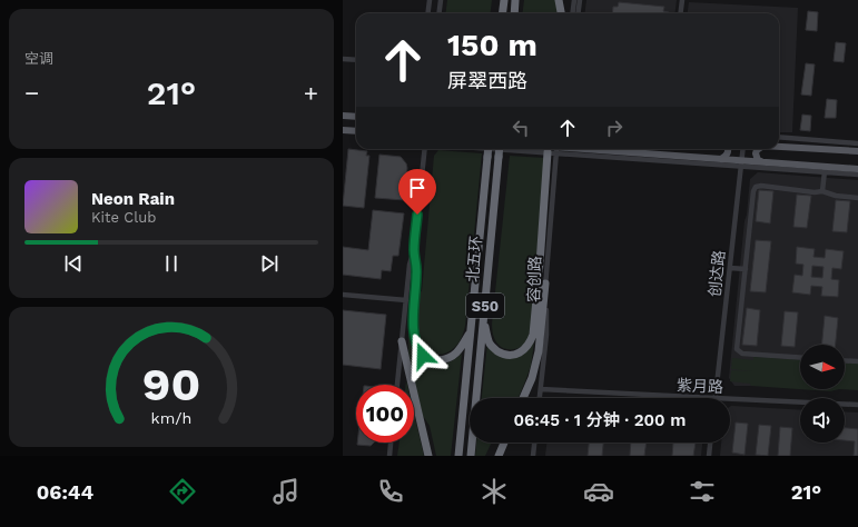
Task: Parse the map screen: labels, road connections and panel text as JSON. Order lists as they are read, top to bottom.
{
  "streets": {
    "highway": ["北五环", "S50"],
    "street": ["创达路", "容创路", "紫月路"]
  },
  "crossings": [
    ["创达路", "紫月路"],
    ["容创路", "紫月路"]
  ],
  "north": "right",
  "page": {
    "tile": "空调",
    "turn": ["150 m", "屏翠西路"],
    "heat": ["−", "21°", "+"],
    "song": ["Neon Rain", "Kite Club"],
    "limit": "100",
    "trip": "06:45 · 1 分钟 · 200 m",
    "tabs": ["06:44", "21°"],
    "gauge": ["90", "km/h"]
  }
}
